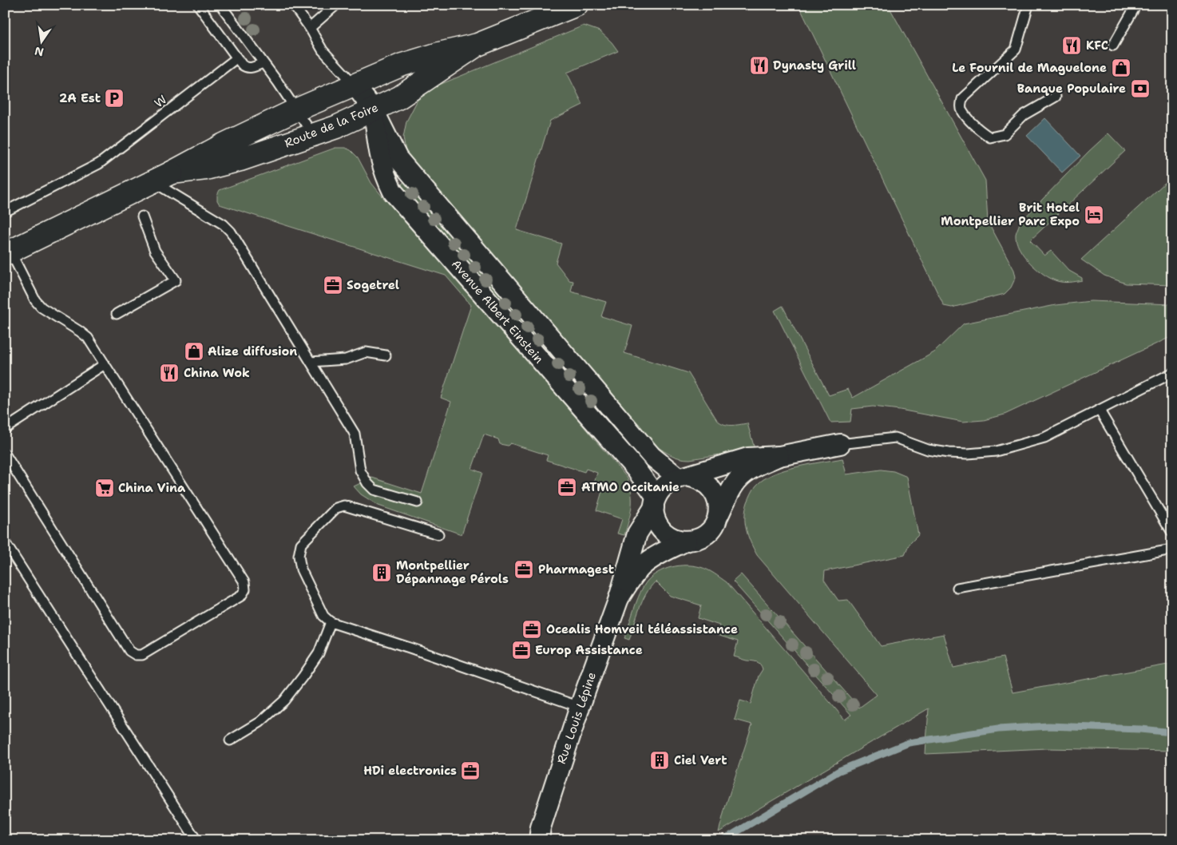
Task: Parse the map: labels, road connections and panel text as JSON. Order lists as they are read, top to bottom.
{
  "streets": {
    "street": ["Route de la Foire", "Avenue Albert Einstein", "Rue Louis Lépine"],
    "lane": ["W"]
  },
  "crossings": [
    ["Route de la Foire", "Avenue Albert Einstein"],
    ["Avenue Albert Einstein", "Rue Louis Lépine"]
  ],
  "places": {
    "restaurant": ["KFC", "Dynasty Grill", "China Wok"],
    "shop": ["Le Fournil de Maguelone", "Alize diffusion"],
    "bank": ["Banque Populaire"],
    "parking": ["2A Est"],
    "hotel": ["Brit Hotel Montpellier Parc Expo"],
    "office": [
      "Sogetrel",
      "ATMO Occitanie",
      "Pharmagest",
      "Ocealis Homveil téléassistance",
      "Europ Assistance",
      "HDi electronics"
    ],
    "supermarket": ["China Vina"],
    "building": ["Montpellier Dépannage Pérols", "Ciel Vert"]
  },
  "north": "bottom"
}
